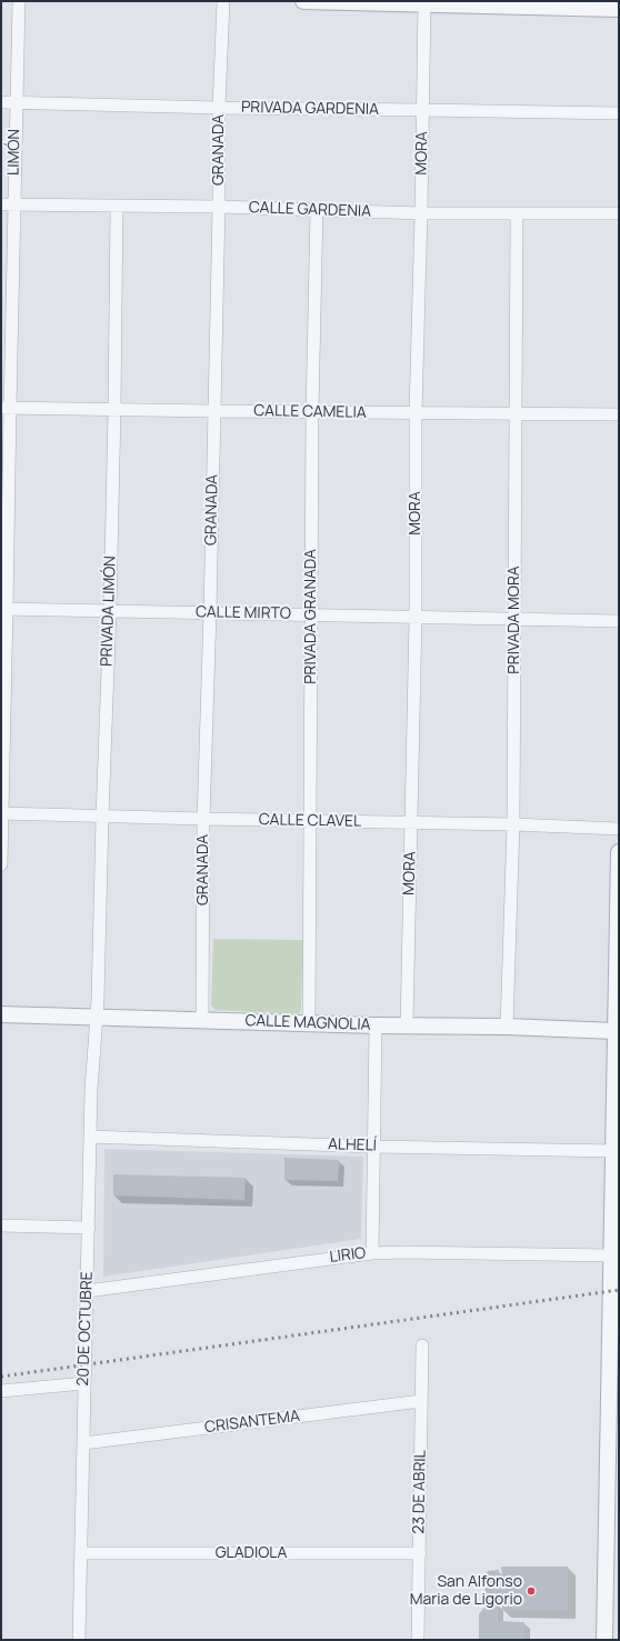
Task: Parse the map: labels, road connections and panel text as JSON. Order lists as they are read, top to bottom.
{
  "streets": {
    "street": [
      "PRIVADA GARDENIA",
      "GRANADA",
      "LIMÓN",
      "MORA",
      "CALLE GARDENIA",
      "CALLE CAMELIA",
      "PRIVADA LIMÓN",
      "CALLE MIRTO",
      "PRIVADA GRANADA",
      "PRIVADA MORA",
      "CALLE CLAVEL",
      "CALLE MAGNOLIA",
      "ALHELÍ",
      "LIRIO",
      "20 DE OCTUBRE",
      "CRISANTEMA",
      "23 DE ABRIL",
      "GLADIOLA"
    ]
  },
  "crossings": [
    ["PRIVADA GARDENIA", "GRANADA"],
    ["PRIVADA GARDENIA", "LIMÓN"],
    ["PRIVADA GARDENIA", "MORA"],
    ["GRANADA", "CALLE GARDENIA"],
    ["GRANADA", "CALLE CAMELIA"],
    ["GRANADA", "CALLE MIRTO"],
    ["GRANADA", "CALLE CLAVEL"],
    ["GRANADA", "CALLE MAGNOLIA"],
    ["LIMÓN", "CALLE GARDENIA"],
    ["LIMÓN", "CALLE CAMELIA"],
    ["LIMÓN", "CALLE MIRTO"],
    ["LIMÓN", "CALLE CLAVEL"],
    ["MORA", "CALLE GARDENIA"],
    ["MORA", "CALLE CAMELIA"],
    ["MORA", "CALLE MIRTO"],
    ["MORA", "CALLE CLAVEL"],
    ["MORA", "CALLE MAGNOLIA"],
    ["CALLE GARDENIA", "PRIVADA LIMÓN"],
    ["CALLE GARDENIA", "PRIVADA GRANADA"],
    ["CALLE GARDENIA", "PRIVADA MORA"],
    ["CALLE CAMELIA", "PRIVADA LIMÓN"],
    ["CALLE CAMELIA", "PRIVADA GRANADA"],
    ["CALLE CAMELIA", "PRIVADA MORA"],
    ["PRIVADA LIMÓN", "CALLE MIRTO"],
    ["PRIVADA LIMÓN", "CALLE CLAVEL"],
    ["PRIVADA LIMÓN", "CALLE MAGNOLIA"],
    ["PRIVADA LIMÓN", "20 DE OCTUBRE"],
    ["CALLE MIRTO", "PRIVADA GRANADA"],
    ["CALLE MIRTO", "PRIVADA MORA"],
    ["PRIVADA GRANADA", "CALLE CLAVEL"],
    ["PRIVADA GRANADA", "CALLE MAGNOLIA"],
    ["PRIVADA MORA", "CALLE CLAVEL"],
    ["PRIVADA MORA", "CALLE MAGNOLIA"],
    ["CALLE MAGNOLIA", "20 DE OCTUBRE"],
    ["ALHELÍ", "20 DE OCTUBRE"],
    ["LIRIO", "20 DE OCTUBRE"],
    ["20 DE OCTUBRE", "CRISANTEMA"],
    ["20 DE OCTUBRE", "GLADIOLA"],
    ["CRISANTEMA", "23 DE ABRIL"],
    ["23 DE ABRIL", "GLADIOLA"]
  ],
  "places": ["San Alfonso Maria de Ligorio"]
}
